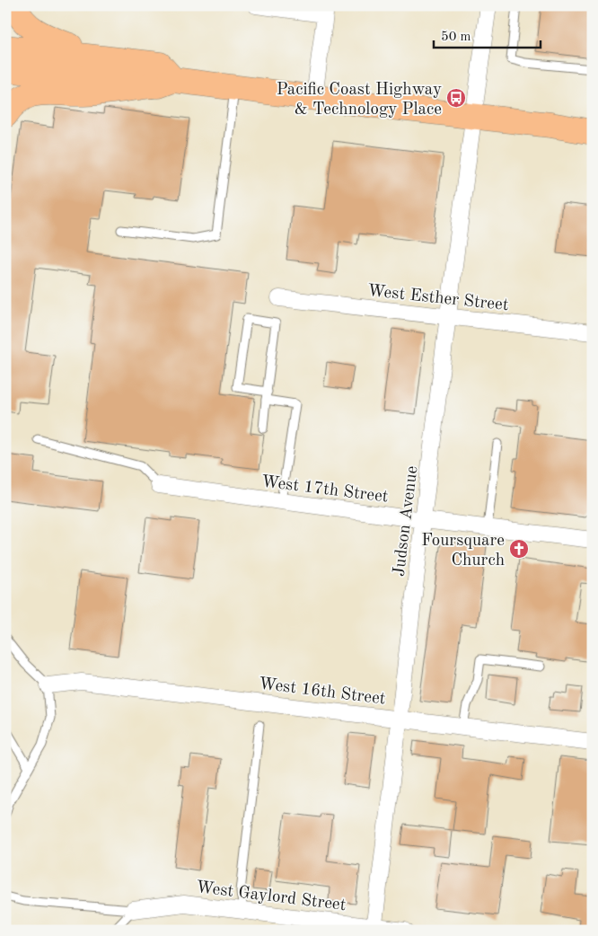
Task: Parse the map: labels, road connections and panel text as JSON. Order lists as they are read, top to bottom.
{
  "streets": {
    "street": [
      "West Esther Street",
      "West 17th Street",
      "Judson Avenue",
      "West 16th Street",
      "West Gaylord Street"
    ]
  },
  "crossings": [
    ["West Esther Street", "Judson Avenue"],
    ["West 17th Street", "Judson Avenue"],
    ["Judson Avenue", "West 16th Street"],
    ["Judson Avenue", "West Gaylord Street"]
  ],
  "places": {
    "bus stop": ["Pacific Coast Highway & Technology Place"],
    "church": ["Foursquare Church"]
  },
  "scale_bar": "50 m"
}
